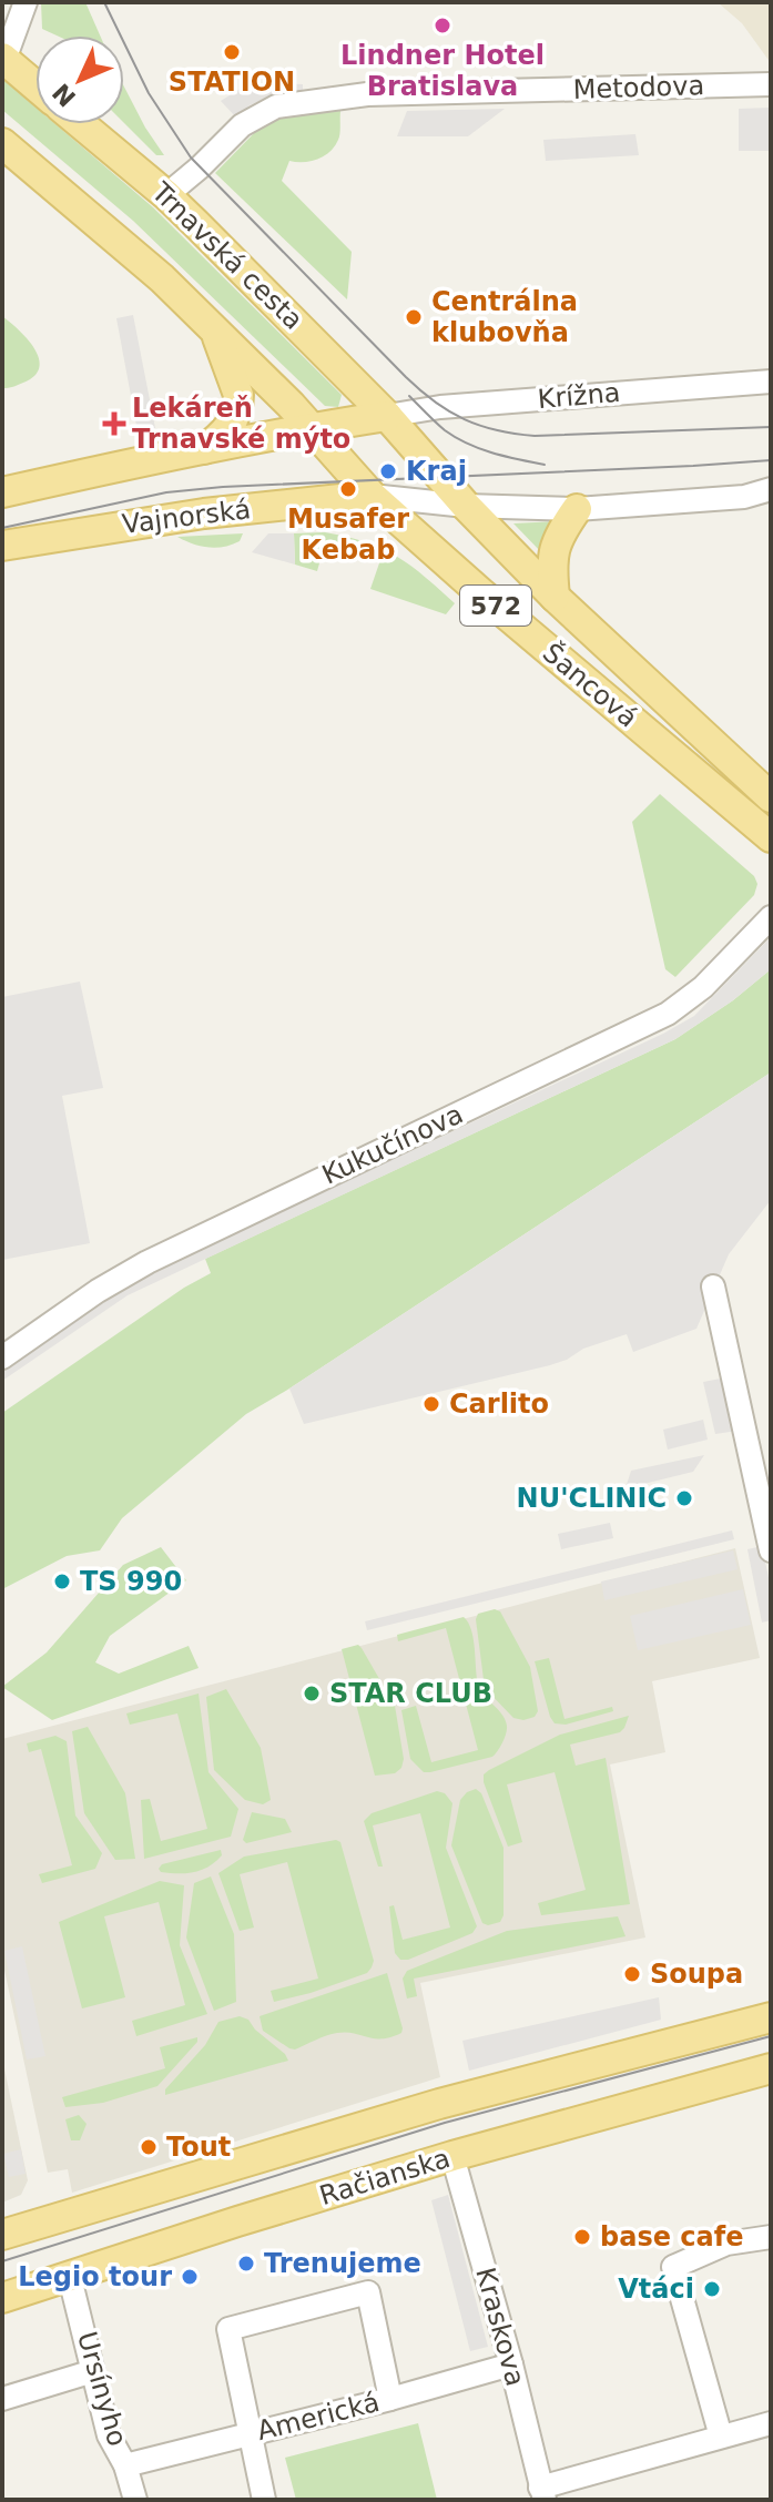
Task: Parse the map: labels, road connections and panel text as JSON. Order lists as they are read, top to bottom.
{
  "streets": {
    "main road": [
      "Trnavská cesta",
      "Vajnorská",
      "572",
      "Šancová",
      "Račianska"
    ],
    "street": [
      "Metodova",
      "Krížna",
      "Kukučínova",
      "Kraskova",
      "Ursínyho",
      "Americká"
    ]
  },
  "crossings": [
    ["Metodova", "Trnavská cesta"],
    ["Trnavská cesta", "Krížna"],
    ["Trnavská cesta", "572"],
    ["Krížna", "572"],
    ["Vajnorská", "572"],
    ["Vajnorská", "Šancová"],
    ["572", "Šancová"],
    ["Račianska", "Kraskova"],
    ["Račianska", "Ursínyho"],
    ["Kraskova", "Americká"],
    ["Ursínyho", "Americká"]
  ],
  "places": {
    "other": [
      "Lindner Hotel Bratislava",
      "STATION",
      "Centrálna klubovňa",
      "Kraj",
      "Musafer Kebab",
      "Carlito",
      "NU'CLINIC",
      "TS 990",
      "STAR CLUB",
      "Soupa",
      "Tout",
      "base cafe",
      "Trenujeme",
      "Legio tour",
      "Vtáci"
    ],
    "health": ["Lekáreň Trnavské mýto"]
  },
  "north": "bottom left"
}
